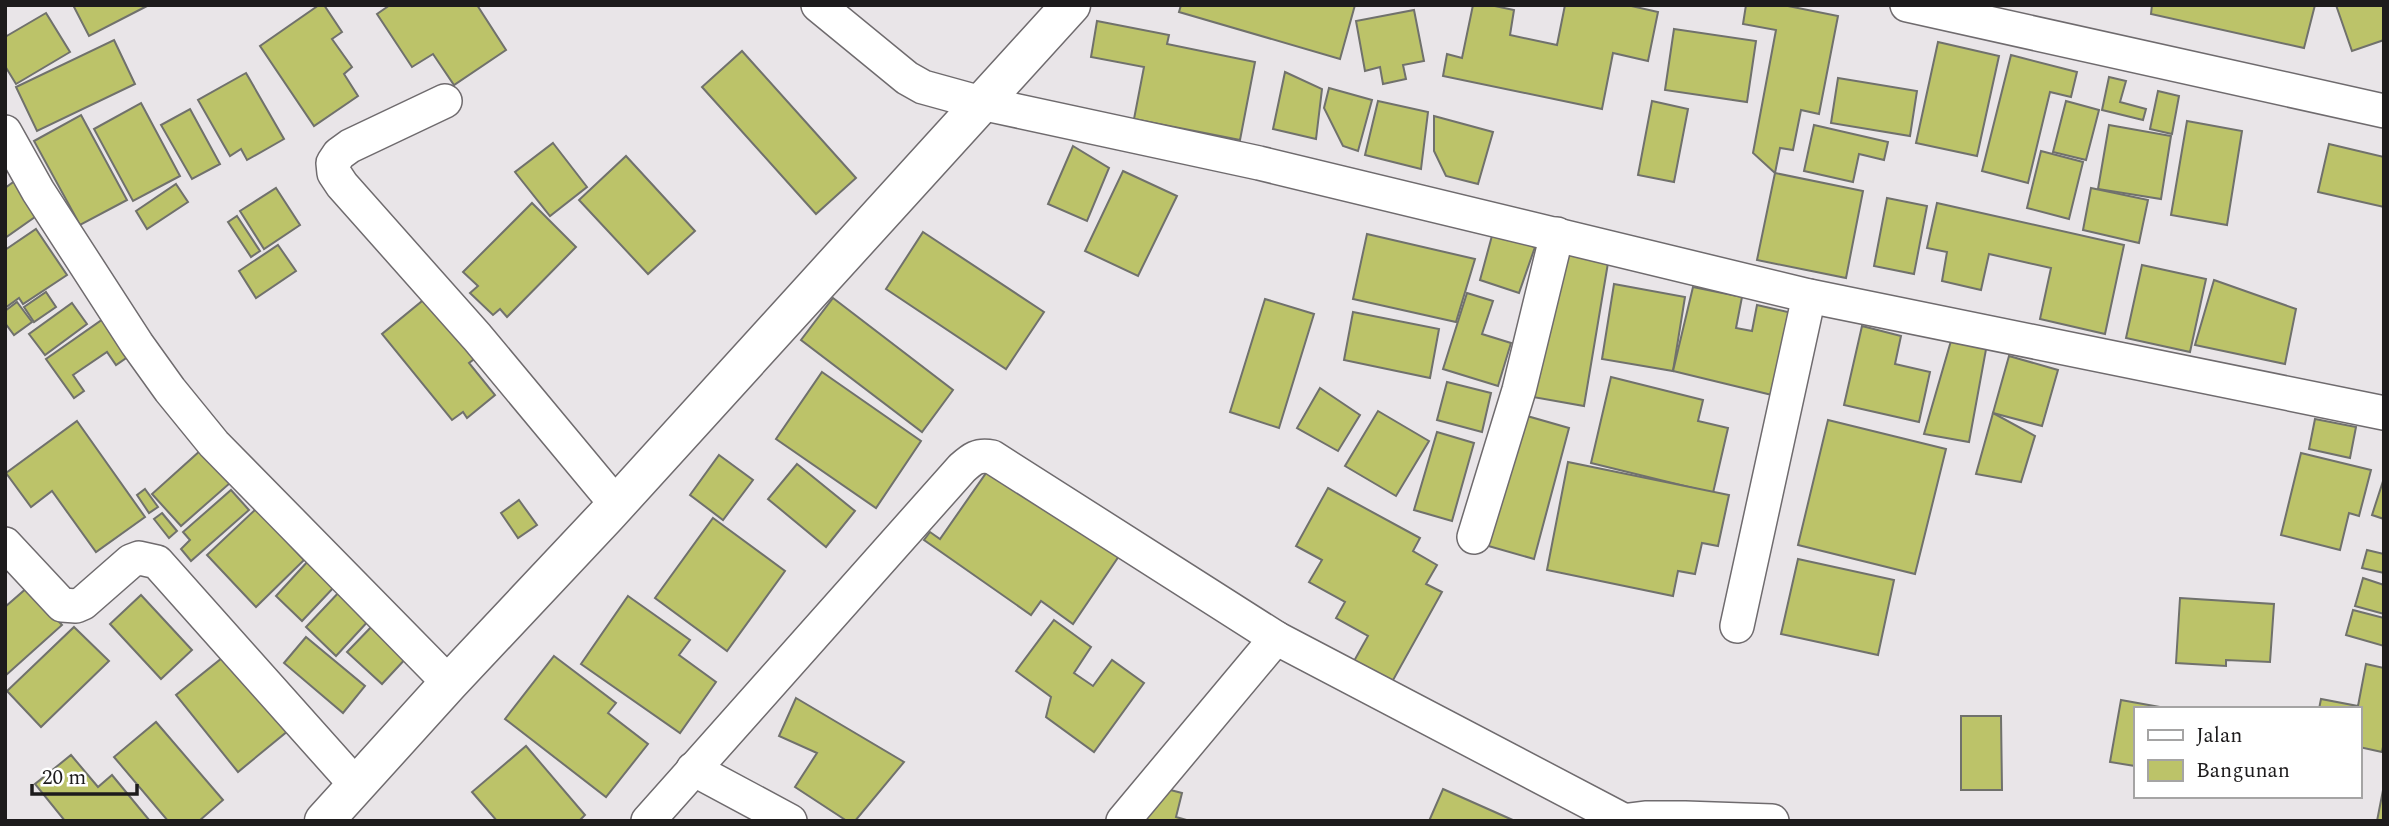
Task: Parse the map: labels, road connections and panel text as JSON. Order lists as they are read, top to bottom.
{
  "legend": ["Jalan", "Bangunan"],
  "scale_bar": "20 m"
}
